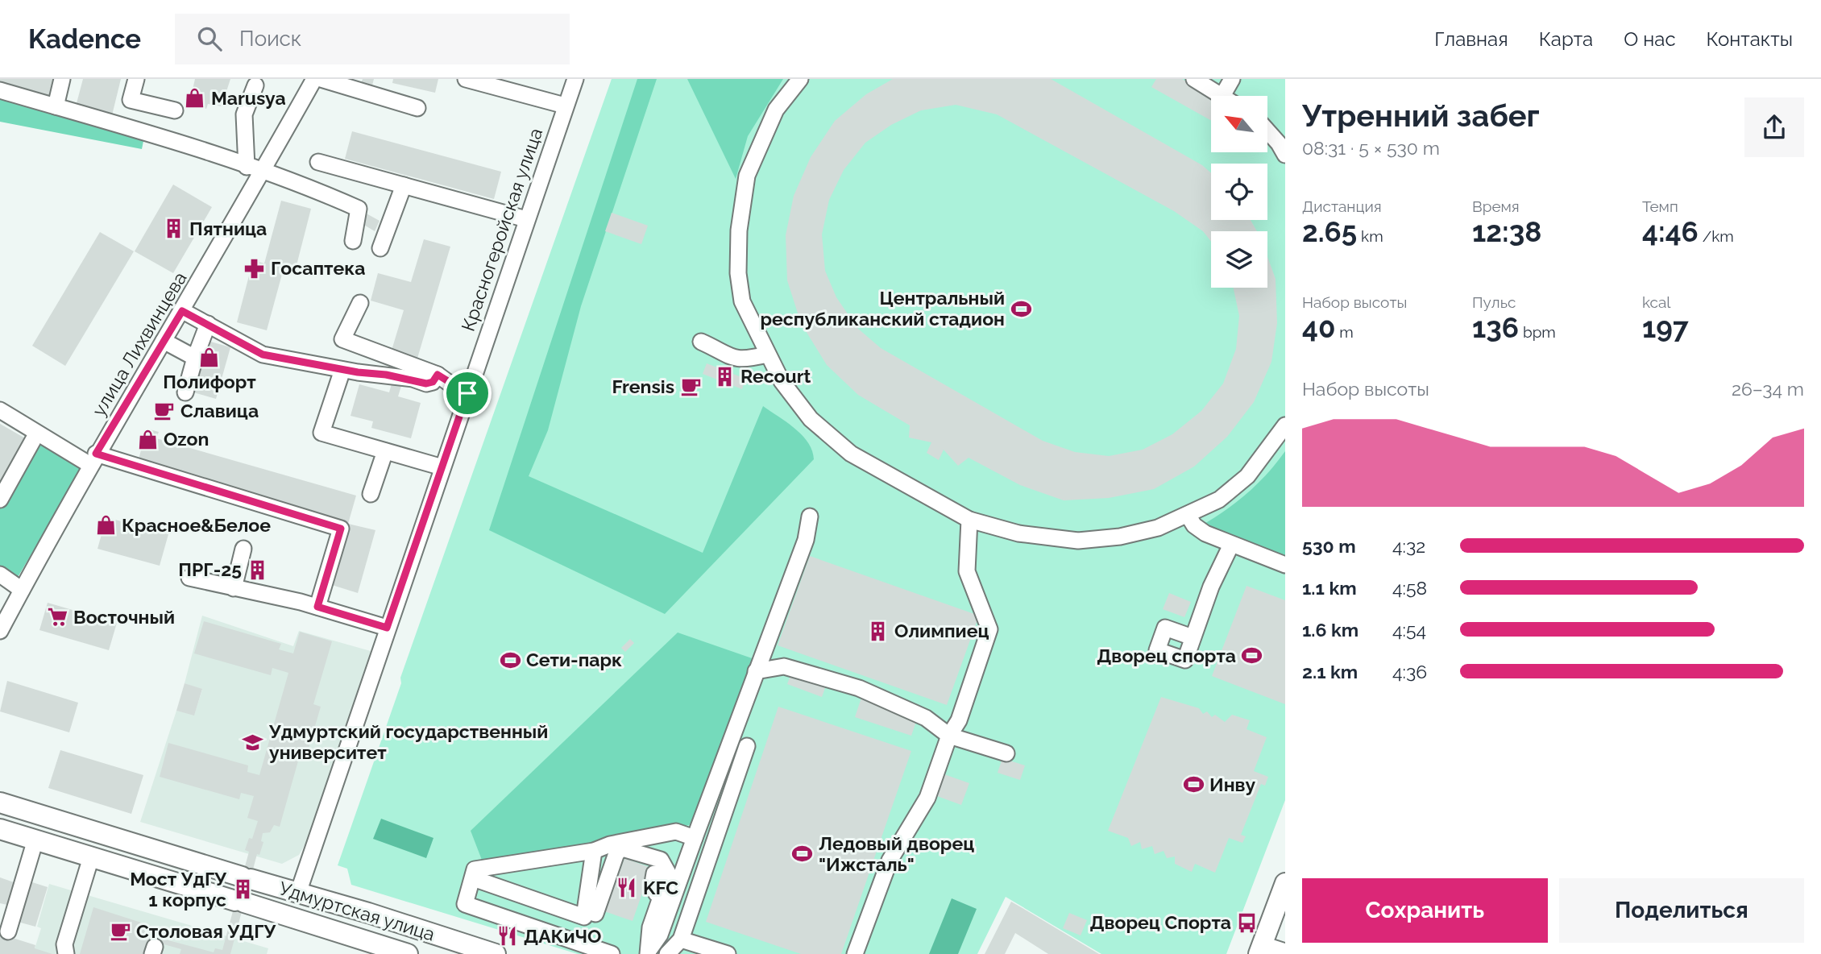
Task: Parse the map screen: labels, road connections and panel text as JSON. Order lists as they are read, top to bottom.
{
  "streets": {
    "main road": ["Удмуртская улица"],
    "street": ["Красногеройская улица", "улица Лихвинцева"]
  },
  "crossings": [
    ["Красногеройская улица", "Удмуртская улица"]
  ],
  "places": {
    "shop": [
      "Marusya",
      "Полифорт",
      "Ozon",
      "Красное&Белое"
    ],
    "building": [
      "Пятница",
      "Recourt",
      "ПРГ-25",
      "Олимпиец",
      "Мост УдГУ 1 корпус"
    ],
    "pharmacy": ["Госаптека"],
    "sports": [
      "Центральный республиканский стадион",
      "Дворец спорта",
      "Сети-парк",
      "Инву",
      "Ледовый дворец \"Ижсталь\""
    ],
    "cafe": ["Frensis", "Славица", "Столовая УДГУ"],
    "supermarket": ["Восточный"],
    "school or university": ["Удмуртский государственный университет"],
    "restaurant": ["KFC", "ДАКиЧО"],
    "bus stop": ["Дворец Спорта"]
  },
  "north": "top left",
  "page": {
    "header": "Kadence",
    "search": "Поиск",
    "nav": [
      "Главная",
      "Карта",
      "О нас",
      "Контакты"
    ],
    "heading": ["Утренний забег", "08:31 · 5 × 530 m"],
    "stats": [
      ["Дистанция", "2.65 km"],
      ["Время", "12:38"],
      ["Темп", "4:46 /km"],
      ["Набор высоты", "40 m"],
      ["Пульс", "136 bpm"],
      ["kcal", "197"]
    ],
    "chart": ["Набор высоты", "26–34 m"],
    "list": [
      {
        "name": "530 m",
        "note": "4:32"
      },
      {
        "name": "1.1 km",
        "note": "4:58"
      },
      {
        "name": "1.6 km",
        "note": "4:54"
      },
      {
        "name": "2.1 km",
        "note": "4:36"
      }
    ],
    "buttons": ["Сохранить", "Поделиться"]
  }
}
